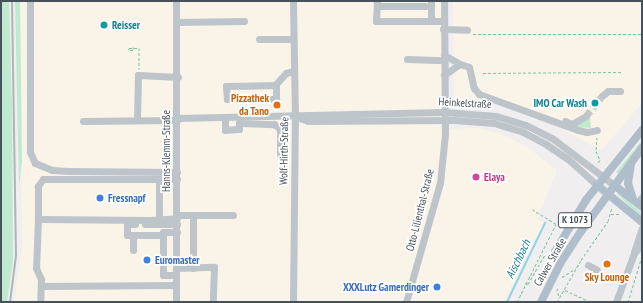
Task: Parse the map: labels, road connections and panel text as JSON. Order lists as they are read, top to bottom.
{
  "streets": {
    "main road": ["K 1073", "Calwer Straße"],
    "street": [
      "Heinkelstraße",
      "Hanns-Klemm-Straße",
      "Wolf-Hirth-Straße",
      "Otto-Lilienthal-Straße"
    ]
  },
  "crossings": [
    ["Heinkelstraße", "Hanns-Klemm-Straße"],
    ["Heinkelstraße", "Wolf-Hirth-Straße"],
    ["Heinkelstraße", "Otto-Lilienthal-Straße"],
    ["Heinkelstraße", "K 1073"],
    ["Heinkelstraße", "Calwer Straße"],
    ["K 1073", "Calwer Straße"]
  ],
  "water": ["Aischbach"],
  "places": [
    "Reisser",
    "IMO Car Wash",
    "Pizzathek da Tano",
    "Elaya",
    "Fressnapf",
    "Euromaster",
    "Sky Lounge",
    "XXXLutz Gamerdinger"
  ]
}
